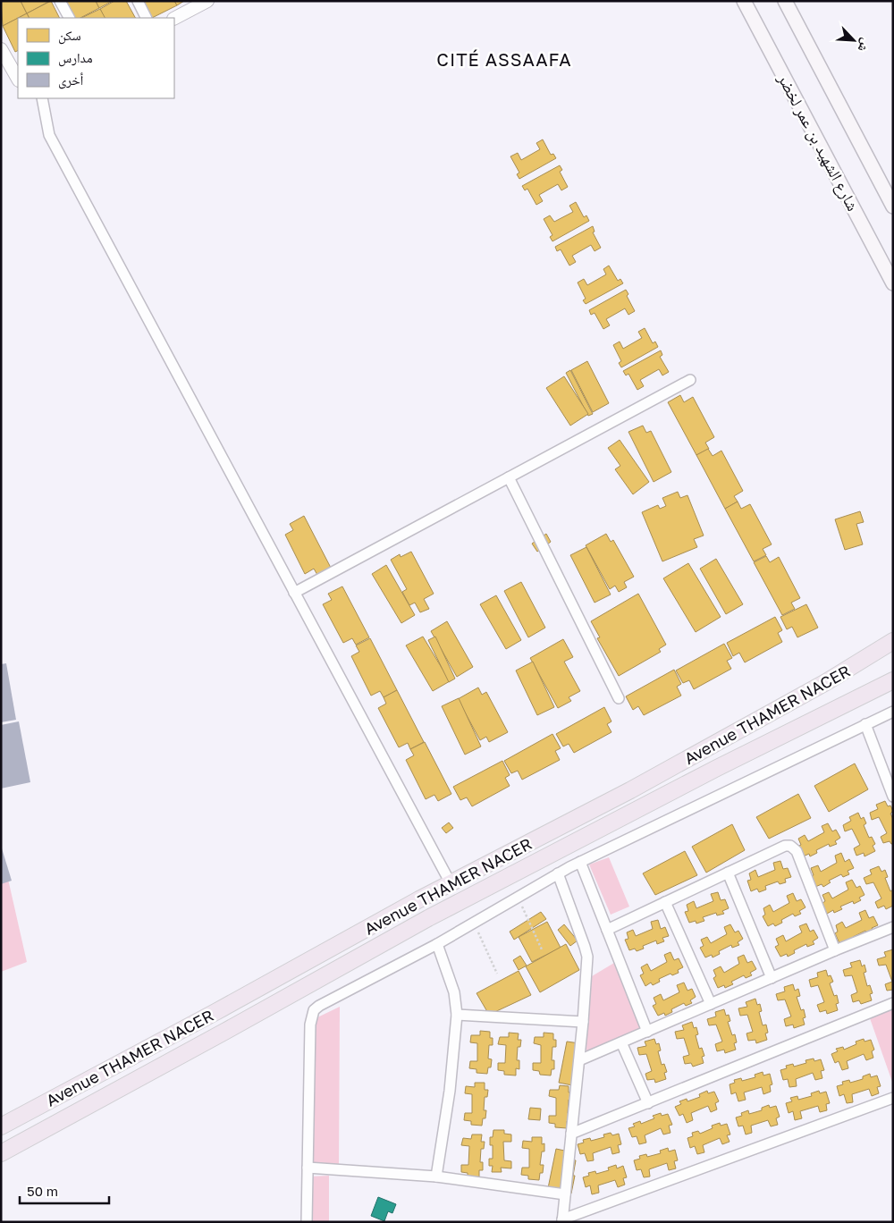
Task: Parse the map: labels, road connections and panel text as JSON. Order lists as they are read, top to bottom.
{
  "streets": {
    "highway": ["Avenue THAMER NACER"],
    "main road": ["شارع الشهيد بن عمر لخضر"]
  },
  "districts": ["CITÉ ASSAAFA"],
  "legend": ["سكن", "مدارس", "أخرى"],
  "scale_bar": "50 m",
  "north": "bottom right"
}
